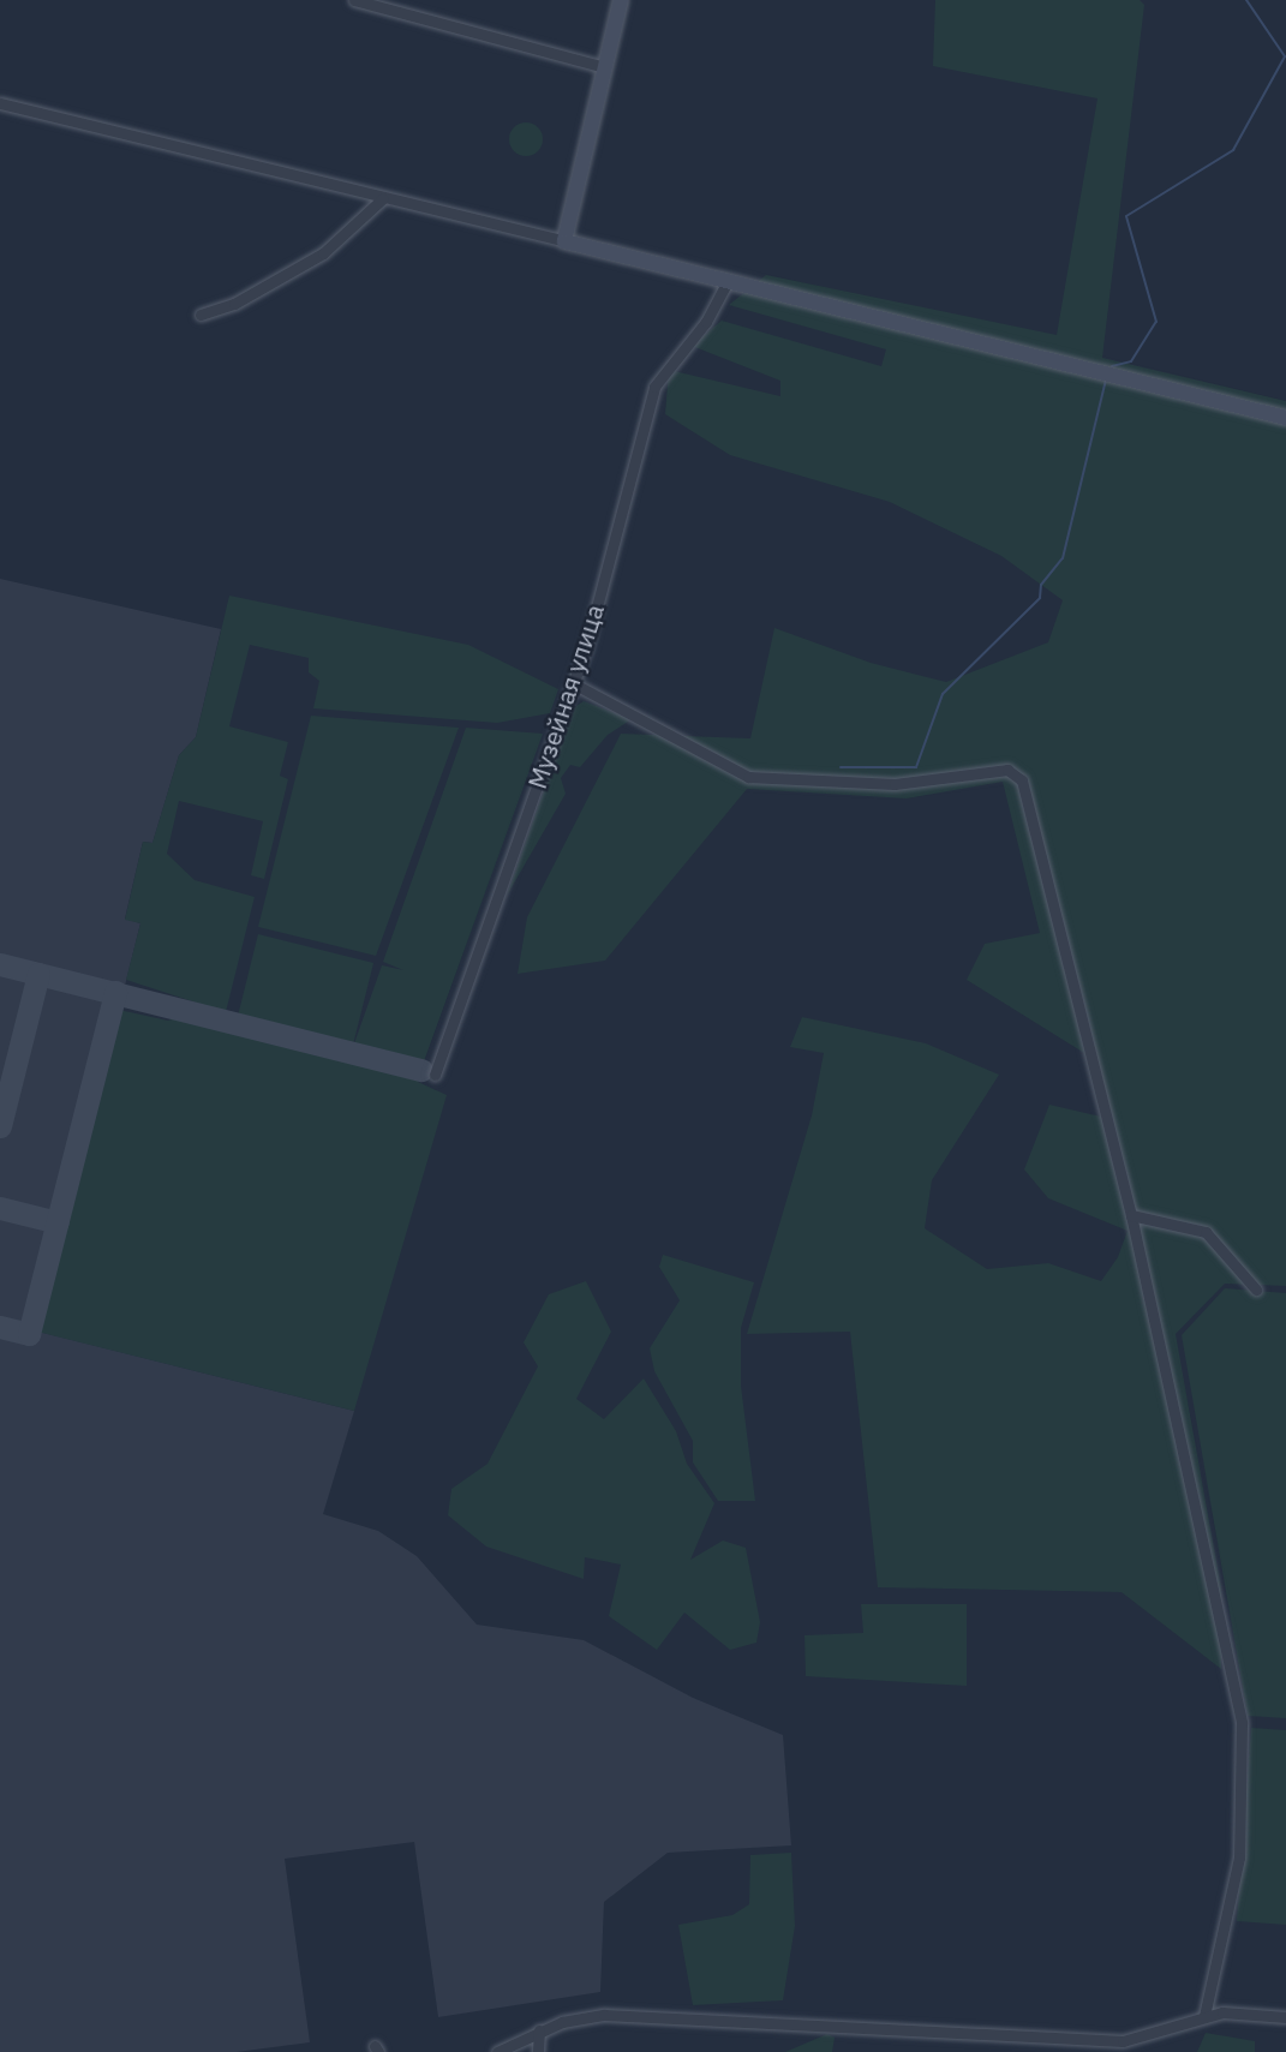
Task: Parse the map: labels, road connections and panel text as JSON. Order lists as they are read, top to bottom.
{
  "streets": {
    "street": ["Музейная улица"]
  }
}
